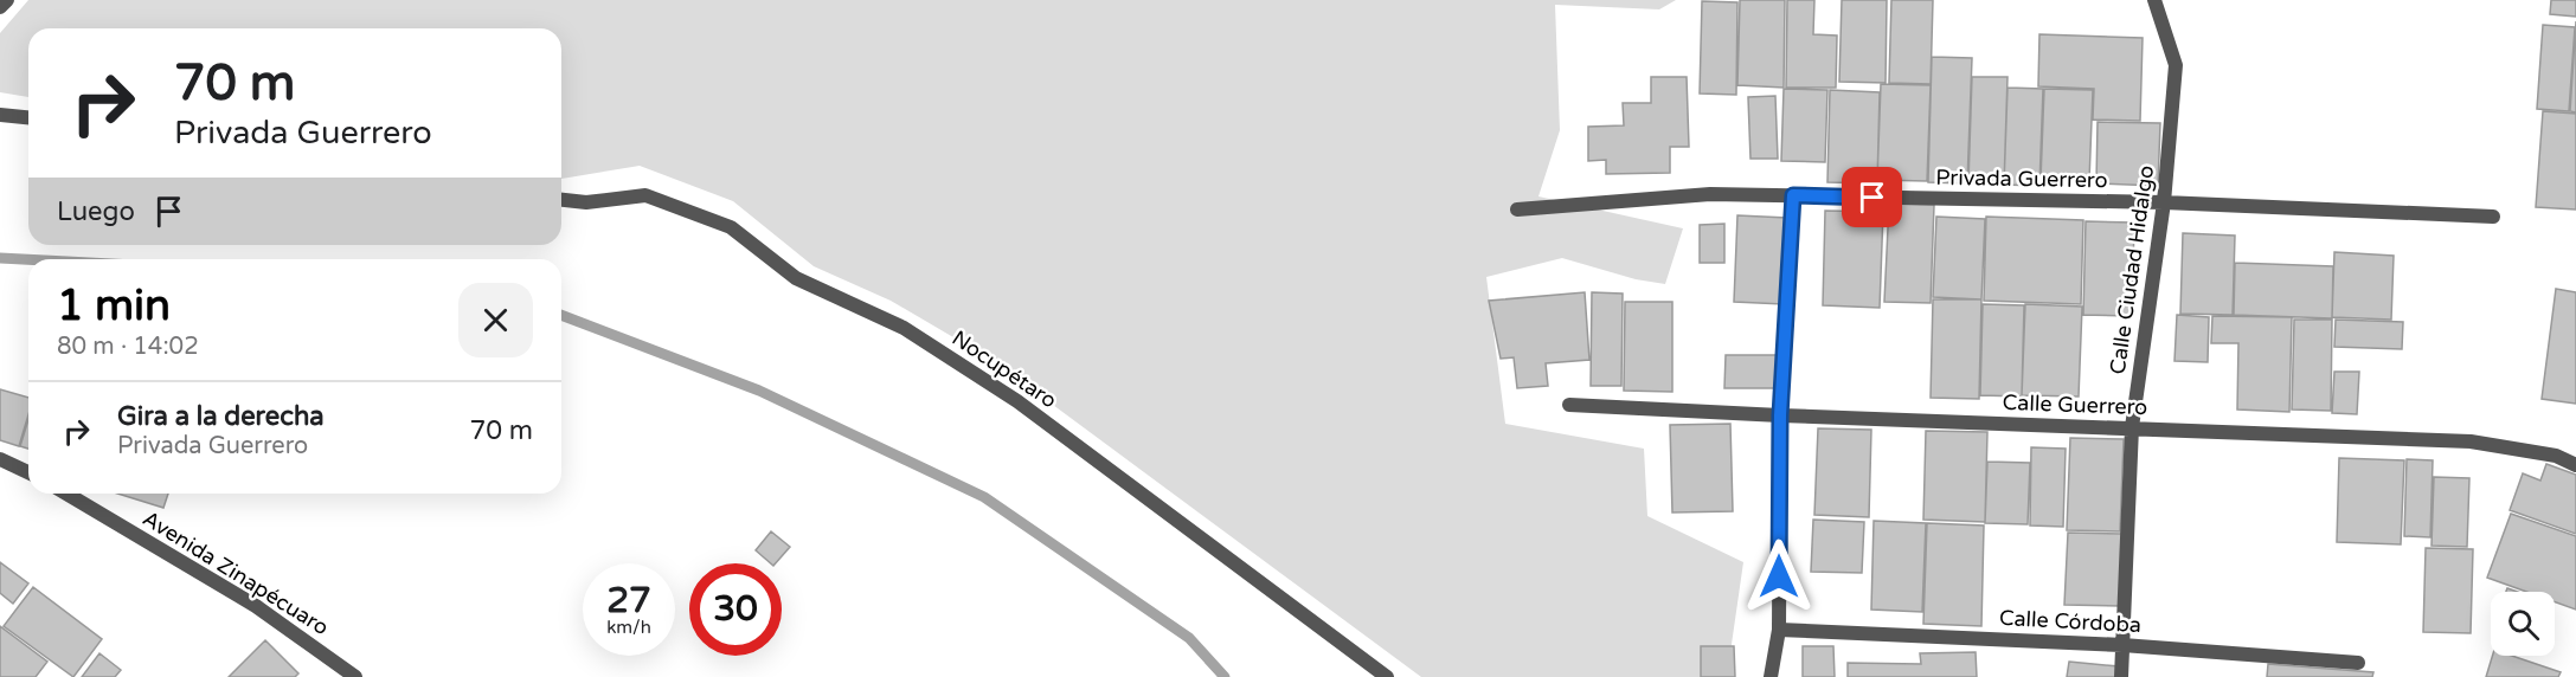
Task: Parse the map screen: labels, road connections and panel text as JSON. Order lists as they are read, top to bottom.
{
  "streets": {
    "street": [
      "Privada Guerrero",
      "Calle Ciudad Hidalgo",
      "Nocupétaro",
      "Calle Guerrero",
      "Avenida Zinapécuaro",
      "Calle Córdoba"
    ]
  },
  "crossings": [
    ["Privada Guerrero", "Calle Ciudad Hidalgo"],
    ["Calle Ciudad Hidalgo", "Calle Guerrero"],
    ["Calle Ciudad Hidalgo", "Calle Córdoba"]
  ],
  "page": {
    "turn": ["70 m", "Privada Guerrero"],
    "then": "Luego",
    "heading": ["1 min", "80 m · 14:02"],
    "list": [
      {
        "name": "Gira a la derecha",
        "note": "Privada Guerrero",
        "value": "70 m"
      }
    ],
    "speed": "27 km/h",
    "limit": "30"
  }
}
